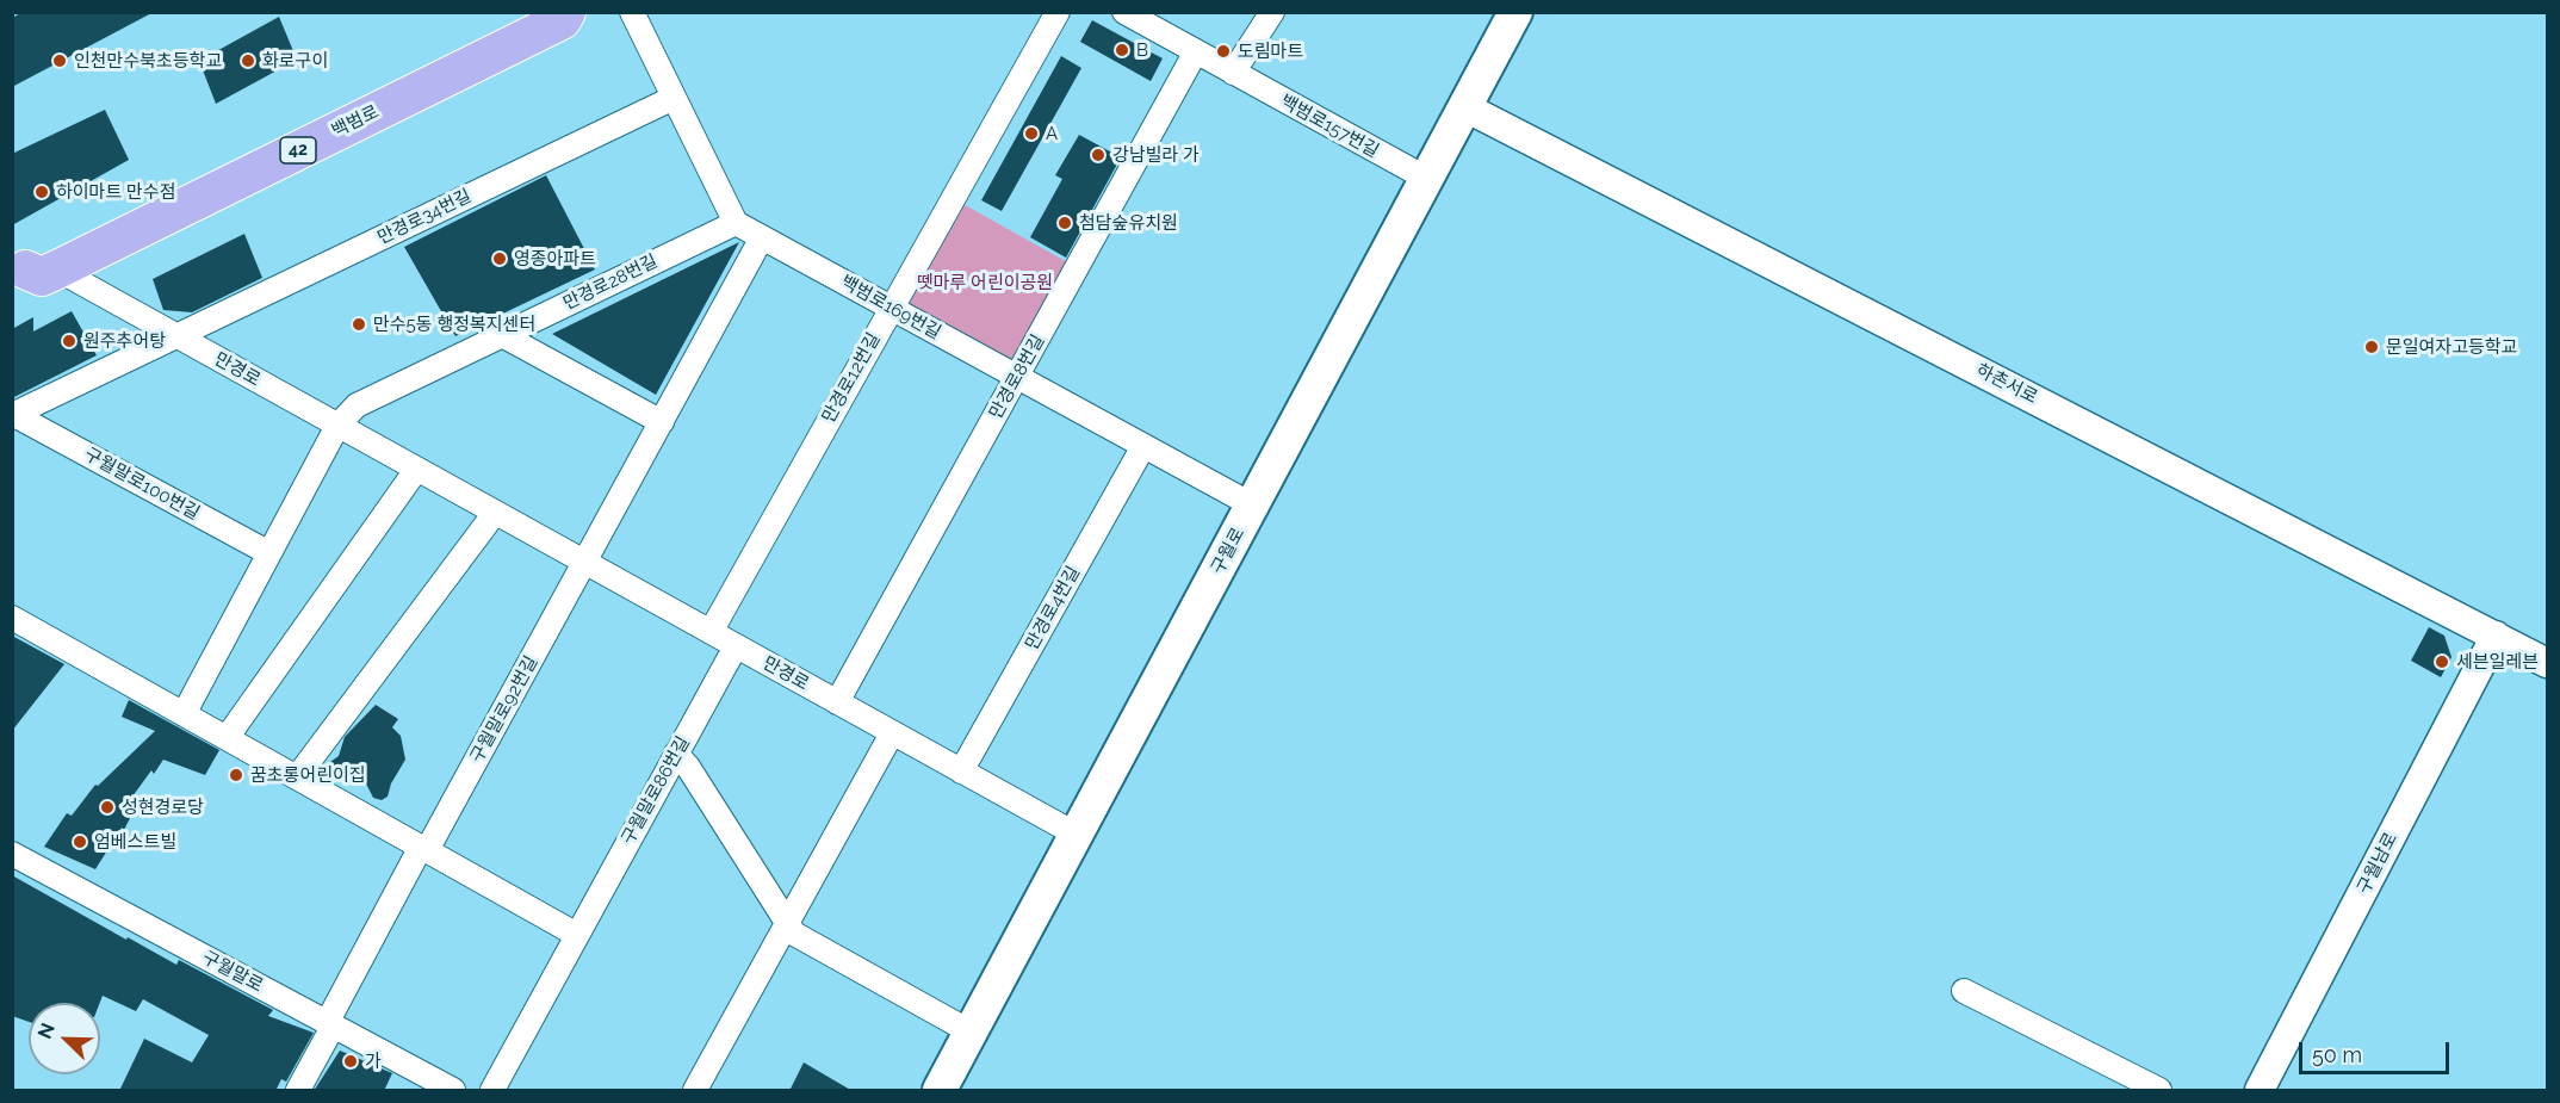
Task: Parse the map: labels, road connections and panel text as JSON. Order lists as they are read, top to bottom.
{
  "streets": {
    "main road": ["백범로", "42", "구월로"],
    "street": [
      "백범로157번길",
      "만경로34번길",
      "만경로28번길",
      "백범로169번길",
      "만경로",
      "만경로8번길",
      "만경로12번길",
      "하촌서로",
      "구월말로100번길",
      "만경로4번길",
      "구월말로92번길",
      "구월말로86번길",
      "구월남로",
      "구월말로"
    ]
  },
  "crossings": [
    ["백범로", "만경로"],
    ["백범로157번길", "만경로8번길"],
    ["백범로157번길", "구월로"],
    ["만경로34번길", "만경로"],
    ["만경로34번길", "구월말로100번길"],
    ["만경로28번길", "백범로169번길"],
    ["만경로28번길", "만경로"],
    ["백범로169번길", "만경로8번길"],
    ["백범로169번길", "만경로12번길"],
    ["백범로169번길", "구월로"],
    ["백범로169번길", "만경로4번길"],
    ["백범로169번길", "구월말로92번길"],
    ["만경로", "만경로8번길"],
    ["만경로", "만경로12번길"],
    ["만경로", "구월로"],
    ["만경로", "만경로4번길"],
    ["만경로", "구월말로92번길"],
    ["만경로", "구월말로86번길"],
    ["하촌서로", "구월로"],
    ["하촌서로", "구월남로"],
    ["구월말로92번길", "구월말로"]
  ],
  "parks": ["뗏마루 어린이공원"],
  "places": [
    "B",
    "도림마트",
    "인천만수북초등학교",
    "화로구이",
    "A",
    "강남빌라 가",
    "하이마트 만수점",
    "첨담숲유치원",
    "영종아파트",
    "만수5동 행정복지센터",
    "원주추어탕",
    "문일여자고등학교",
    "세븐일레븐",
    "꿈초롱어린이집",
    "성현경로당",
    "엄베스트빌",
    "가"
  ],
  "scale_bar": "50 m",
  "north": "top left"
}
